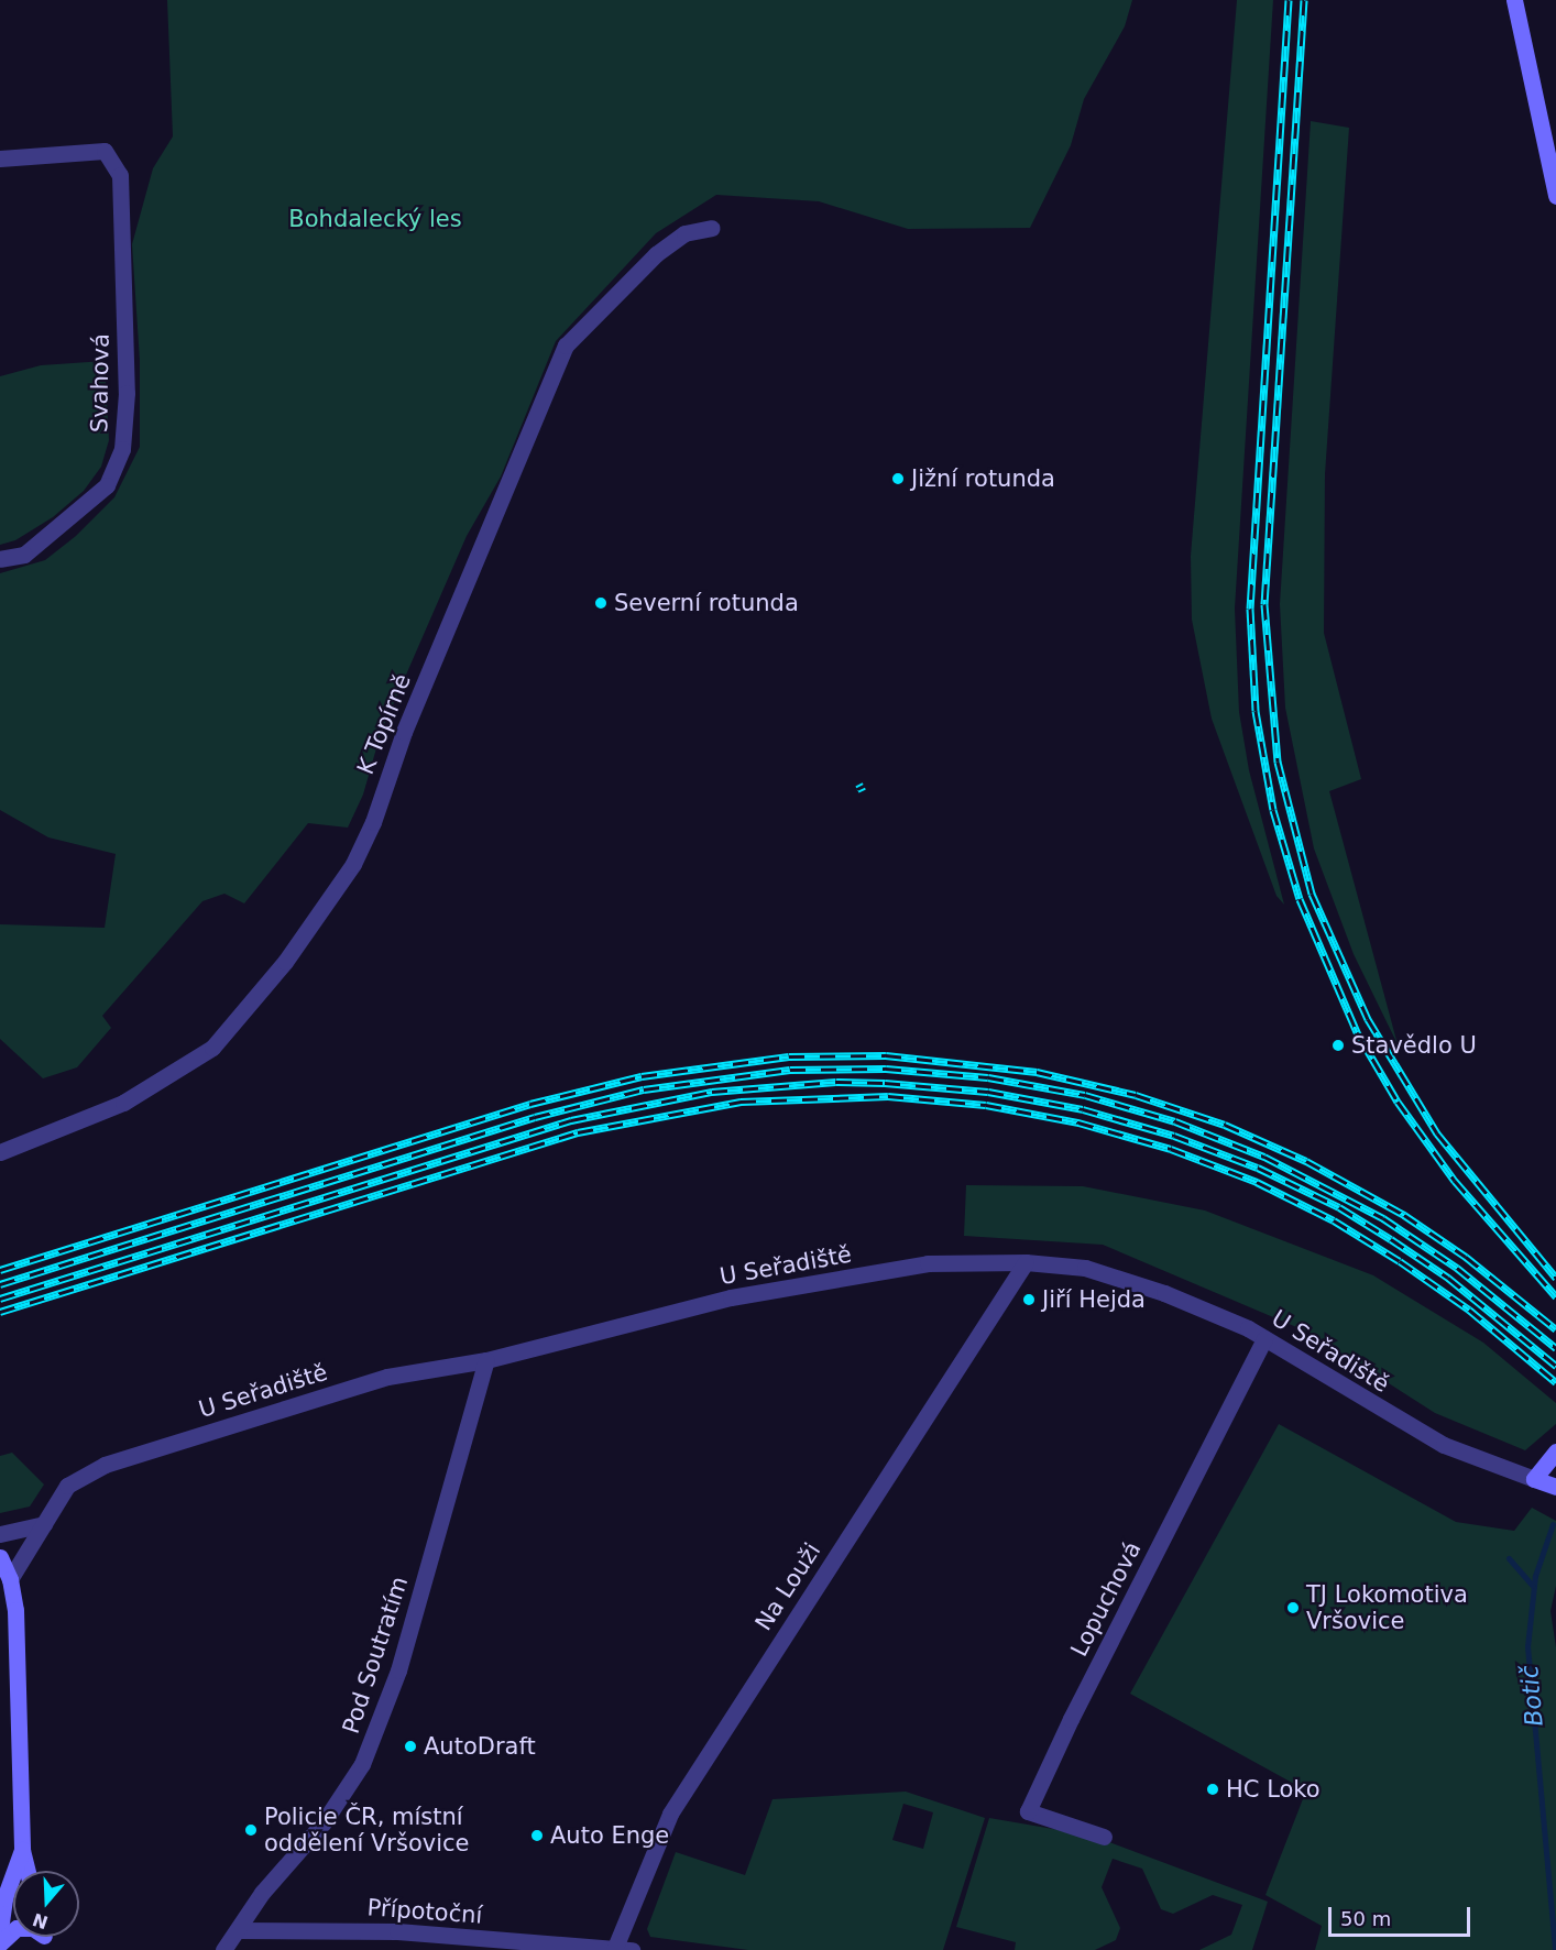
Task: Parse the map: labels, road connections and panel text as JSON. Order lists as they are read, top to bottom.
{
  "streets": {
    "street": [
      "Svahová",
      "K Topírně",
      "U Seřadiště",
      "Na Louži",
      "Lopuchová",
      "Pod Soutratím",
      "Přípotoční"
    ]
  },
  "crossings": [
    ["U Seřadiště", "Na Louži"],
    ["U Seřadiště", "Lopuchová"],
    ["U Seřadiště", "Pod Soutratím"],
    ["Na Louži", "Přípotoční"],
    ["Pod Soutratím", "Přípotoční"]
  ],
  "water": ["Botič"],
  "parks": ["Bohdalecký les"],
  "places": [
    "Jižní rotunda",
    "Severní rotunda",
    "Stavědlo U",
    "Jiří Hejda",
    "TJ Lokomotiva Vršovice",
    "AutoDraft",
    "HC Loko",
    "Policie ČR, místní oddělení Vršovice",
    "Auto Enge"
  ],
  "scale_bar": "50 m",
  "north": "bottom"
}
